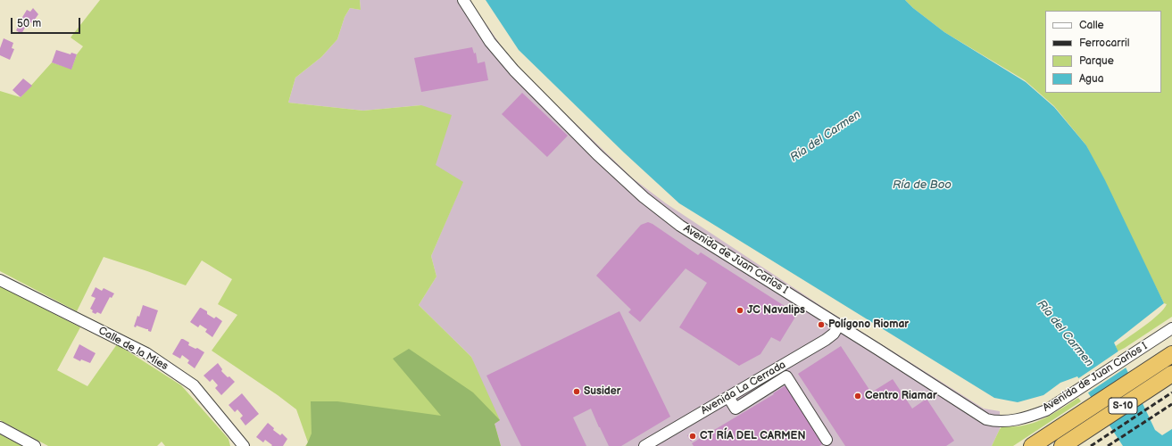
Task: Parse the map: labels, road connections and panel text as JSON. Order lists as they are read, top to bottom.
{
  "streets": {
    "highway": ["S-10"],
    "street": ["Avenida de Juan Carlos I", "Calle de la Mies", "Avenida La Cerrada"]
  },
  "crossings": [
    ["Avenida de Juan Carlos I", "Avenida La Cerrada"]
  ],
  "water": ["Ría del Carmen", "Ría de Boo"],
  "places": [
    "JC Navalips",
    "Polígono Riomar",
    "Susider",
    "Centro Riamar",
    "CT RÍA DEL CARMEN"
  ],
  "legend": [
    "Calle",
    "Ferrocarril",
    "Parque",
    "Agua"
  ],
  "scale_bar": "50 m"
}
